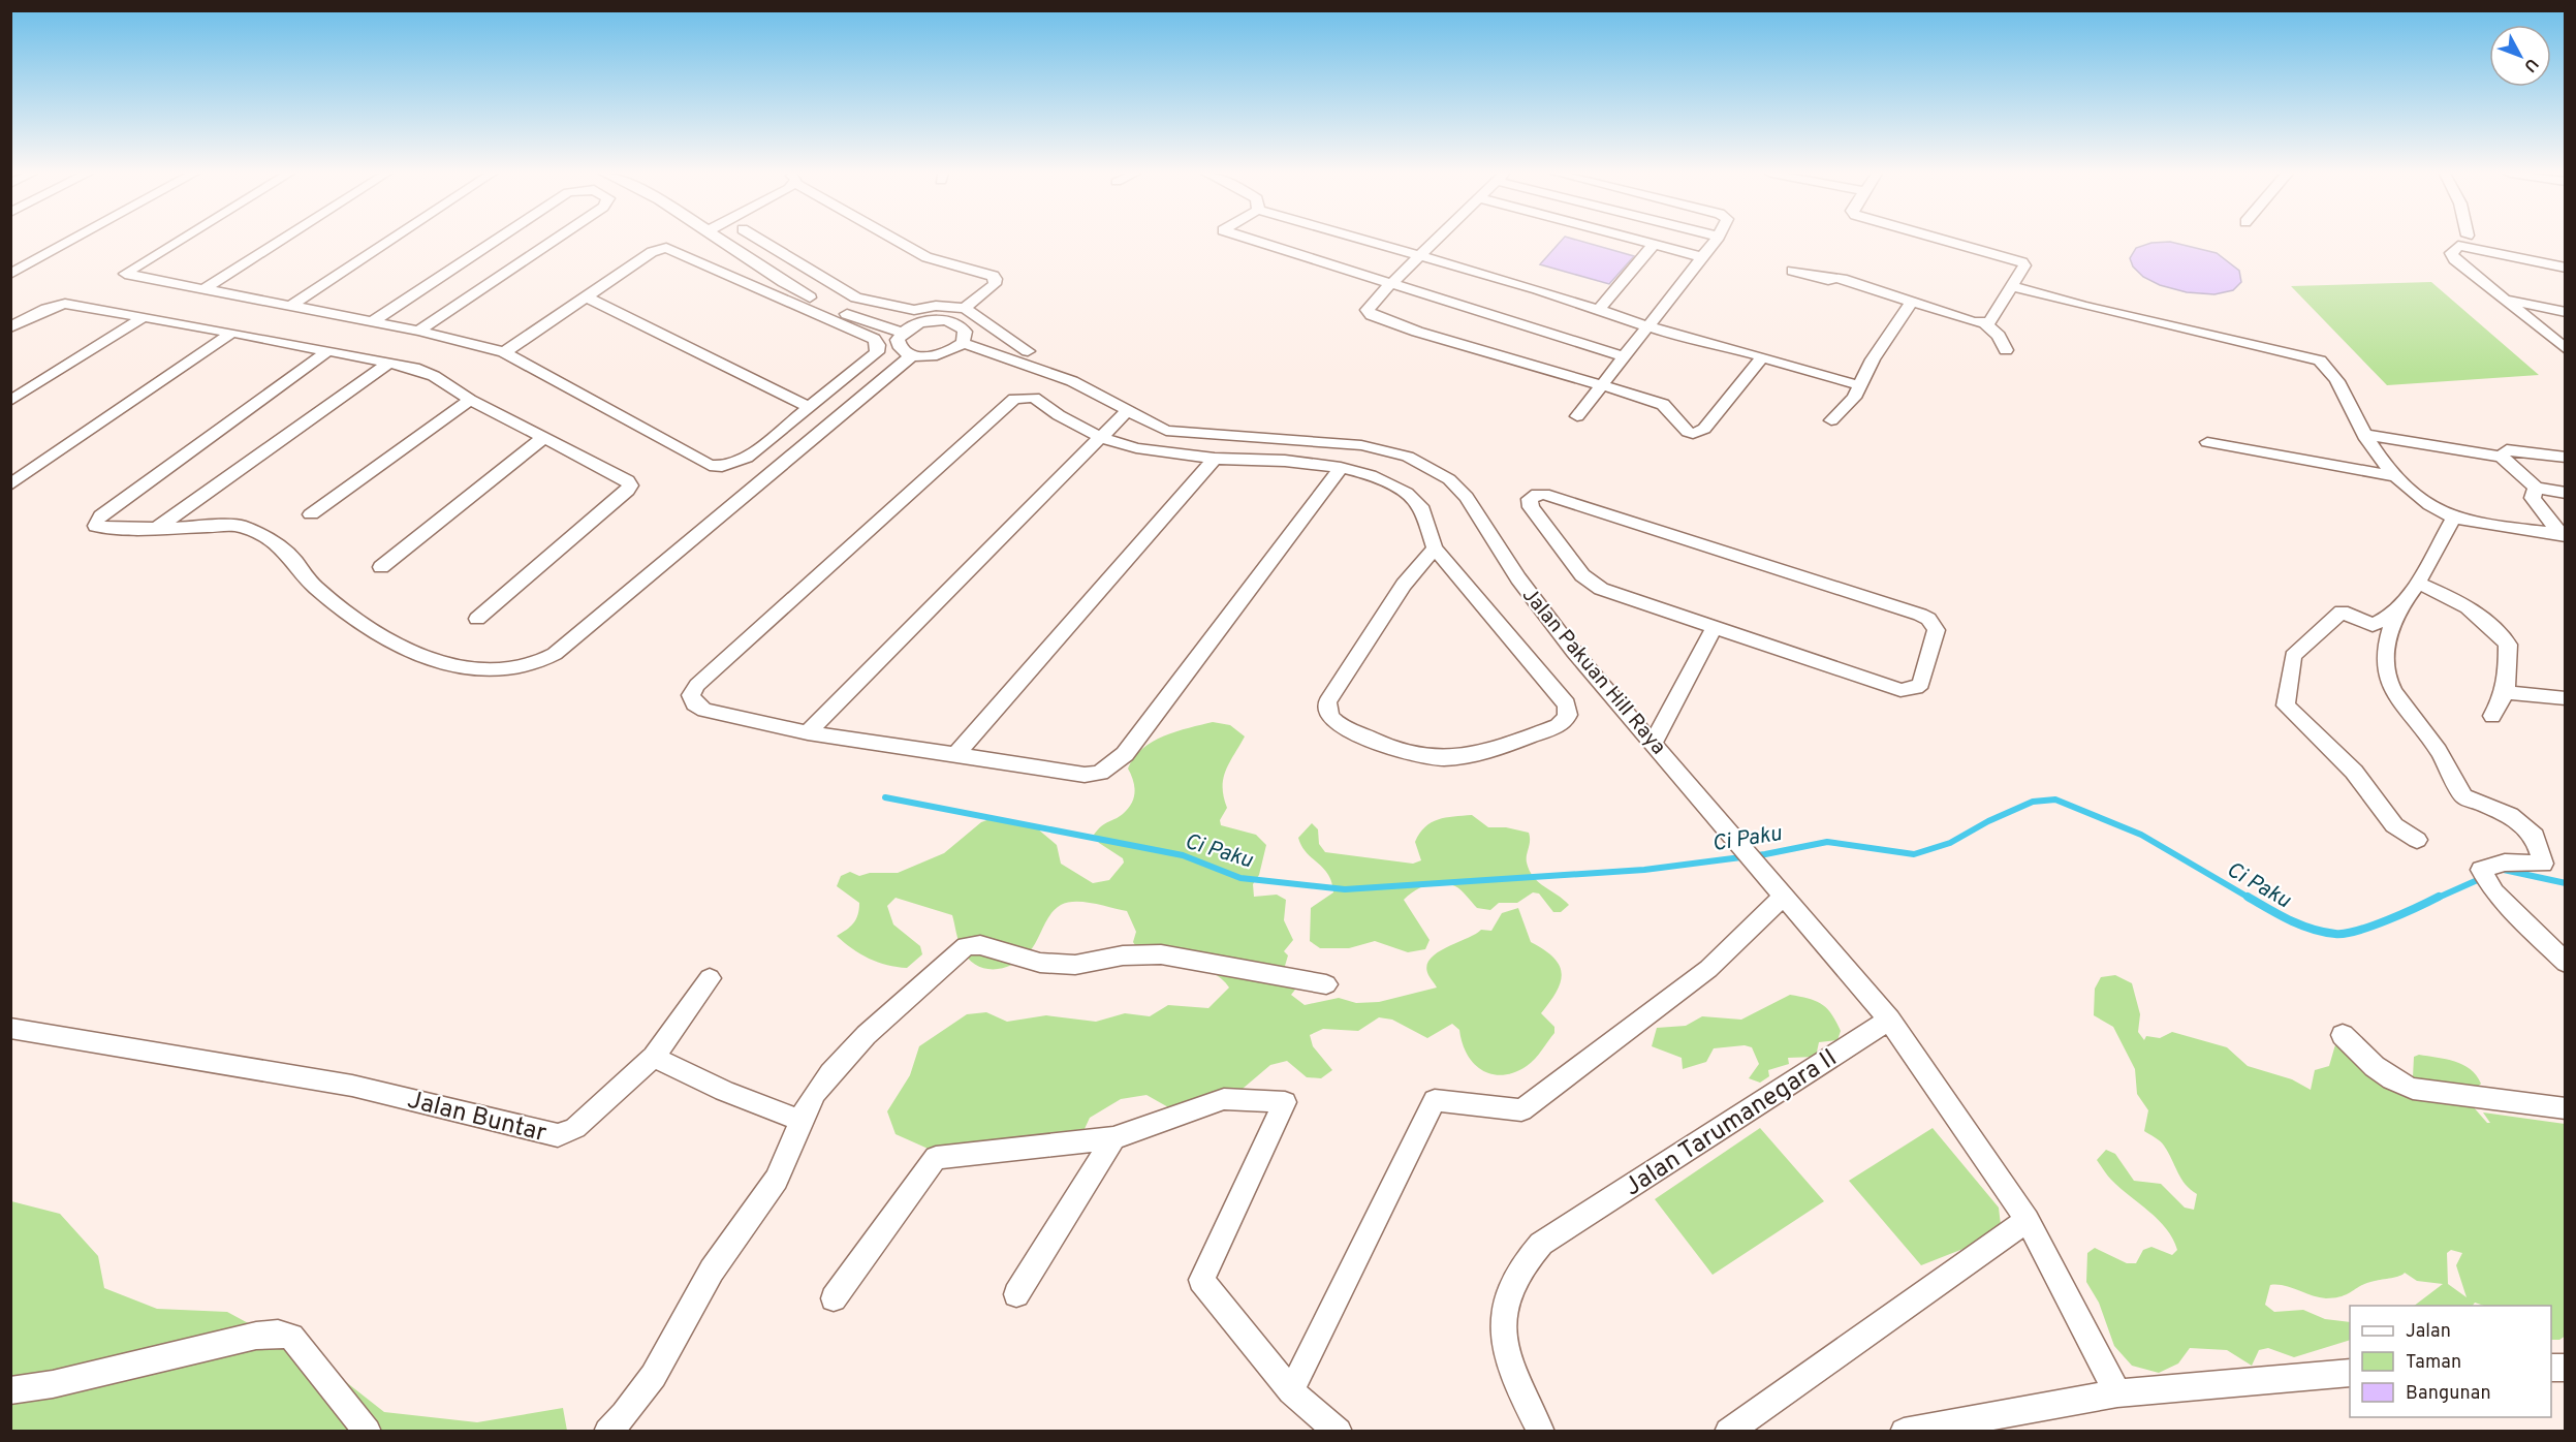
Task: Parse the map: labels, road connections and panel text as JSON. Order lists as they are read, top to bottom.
{
  "streets": {
    "street": ["Jalan Pakuan Hill Raya", "Jalan Buntar", "Jalan Tarumanegara II"]
  },
  "crossings": [
    ["Jalan Pakuan Hill Raya", "Jalan Tarumanegara II"]
  ],
  "water": ["Ci Paku"],
  "legend": ["Jalan", "Taman", "Bangunan"],
  "north": "bottom right"
}
